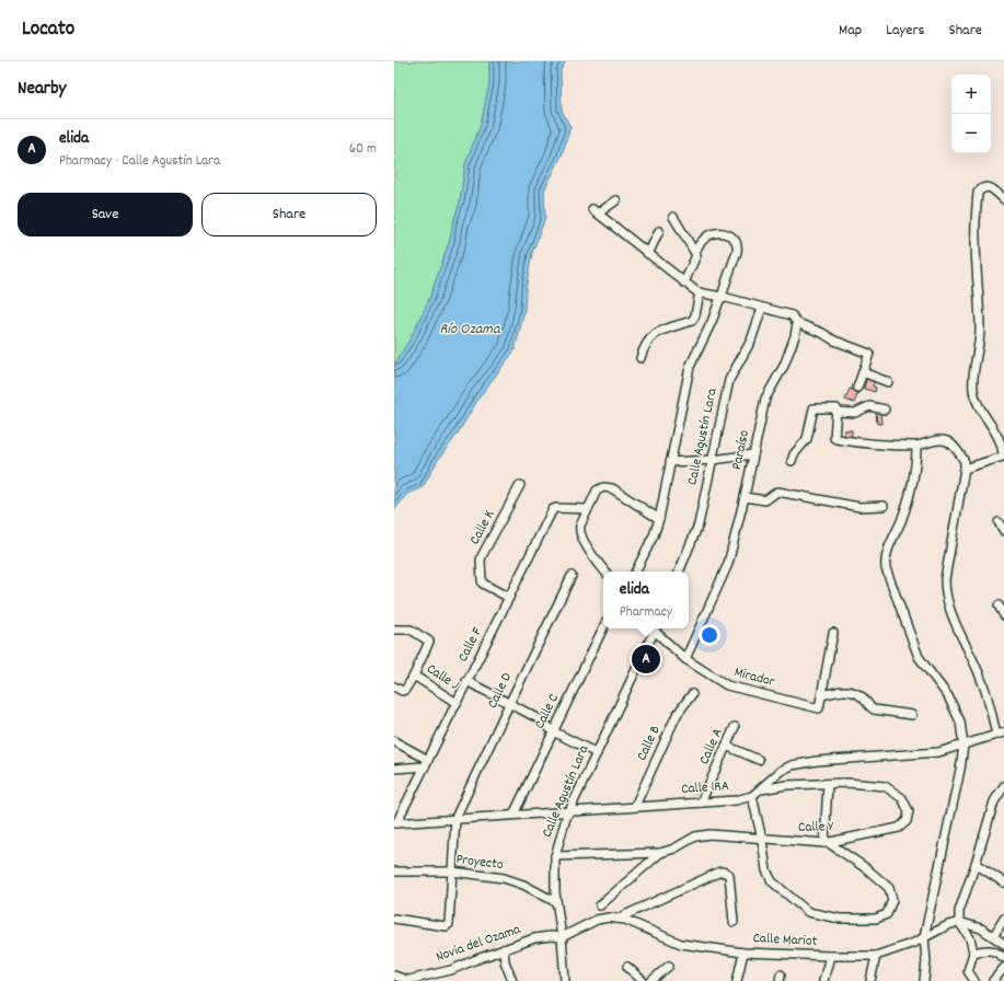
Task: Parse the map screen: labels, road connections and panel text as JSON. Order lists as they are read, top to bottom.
{
  "streets": {
    "street": [
      "Calle Agustín Lara",
      "Paraíso",
      "Calle K",
      "Calle F",
      "Calle J",
      "Mirador",
      "Calle D",
      "Calle C",
      "Calle B",
      "Calle A",
      "Calle 1RA",
      "Calle Y",
      "Proyecto",
      "Calle Mariot",
      "Novia del Ozama"
    ]
  },
  "crossings": [
    ["Calle Agustín Lara", "Mirador"],
    ["Calle Agustín Lara", "Calle 1RA"],
    ["Calle Agustín Lara", "Calle Y"],
    ["Calle Agustín Lara", "Proyecto"],
    ["Calle Agustín Lara", "Calle Mariot"],
    ["Calle Agustín Lara", "Novia del Ozama"],
    ["Paraíso", "Mirador"],
    ["Calle K", "Calle F"],
    ["Calle F", "Calle J"],
    ["Calle F", "Calle 1RA"],
    ["Calle D", "Calle 1RA"],
    ["Calle C", "Calle 1RA"],
    ["Calle B", "Calle 1RA"],
    ["Calle A", "Calle 1RA"],
    ["Calle 1RA", "Calle Y"],
    ["Calle Mariot", "Novia del Ozama"]
  ],
  "water": ["Río Ozama"],
  "page": {
    "header": "Locato",
    "nav": ["Map", "Layers", "Share"],
    "heading": "Nearby",
    "map_buttons": ["+", "−"],
    "list": [
      {
        "mark": "A",
        "name": "elida",
        "note": "Pharmacy · Calle Agustín Lara",
        "value": "60 m"
      }
    ],
    "buttons": ["Save", "Share"],
    "popup": ["elida", "Pharmacy"],
    "pins": "A"
  }
}
